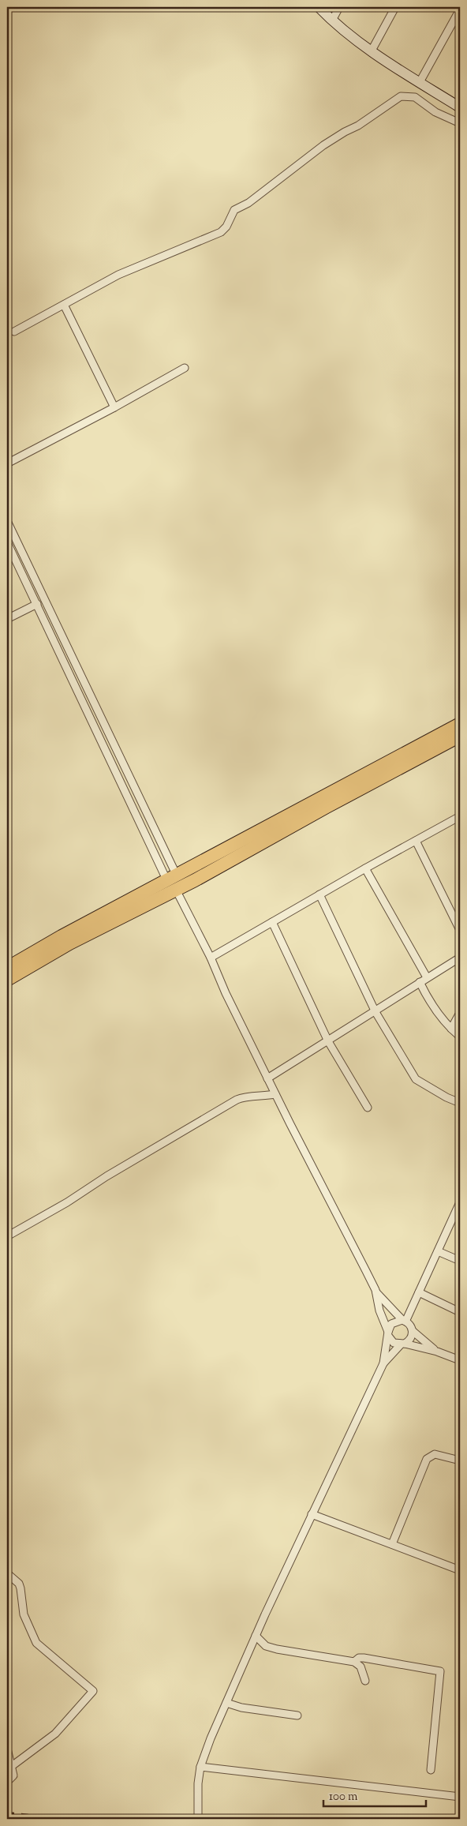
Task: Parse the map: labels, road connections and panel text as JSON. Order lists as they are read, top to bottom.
{
  "scale_bar": "100 m"
}
